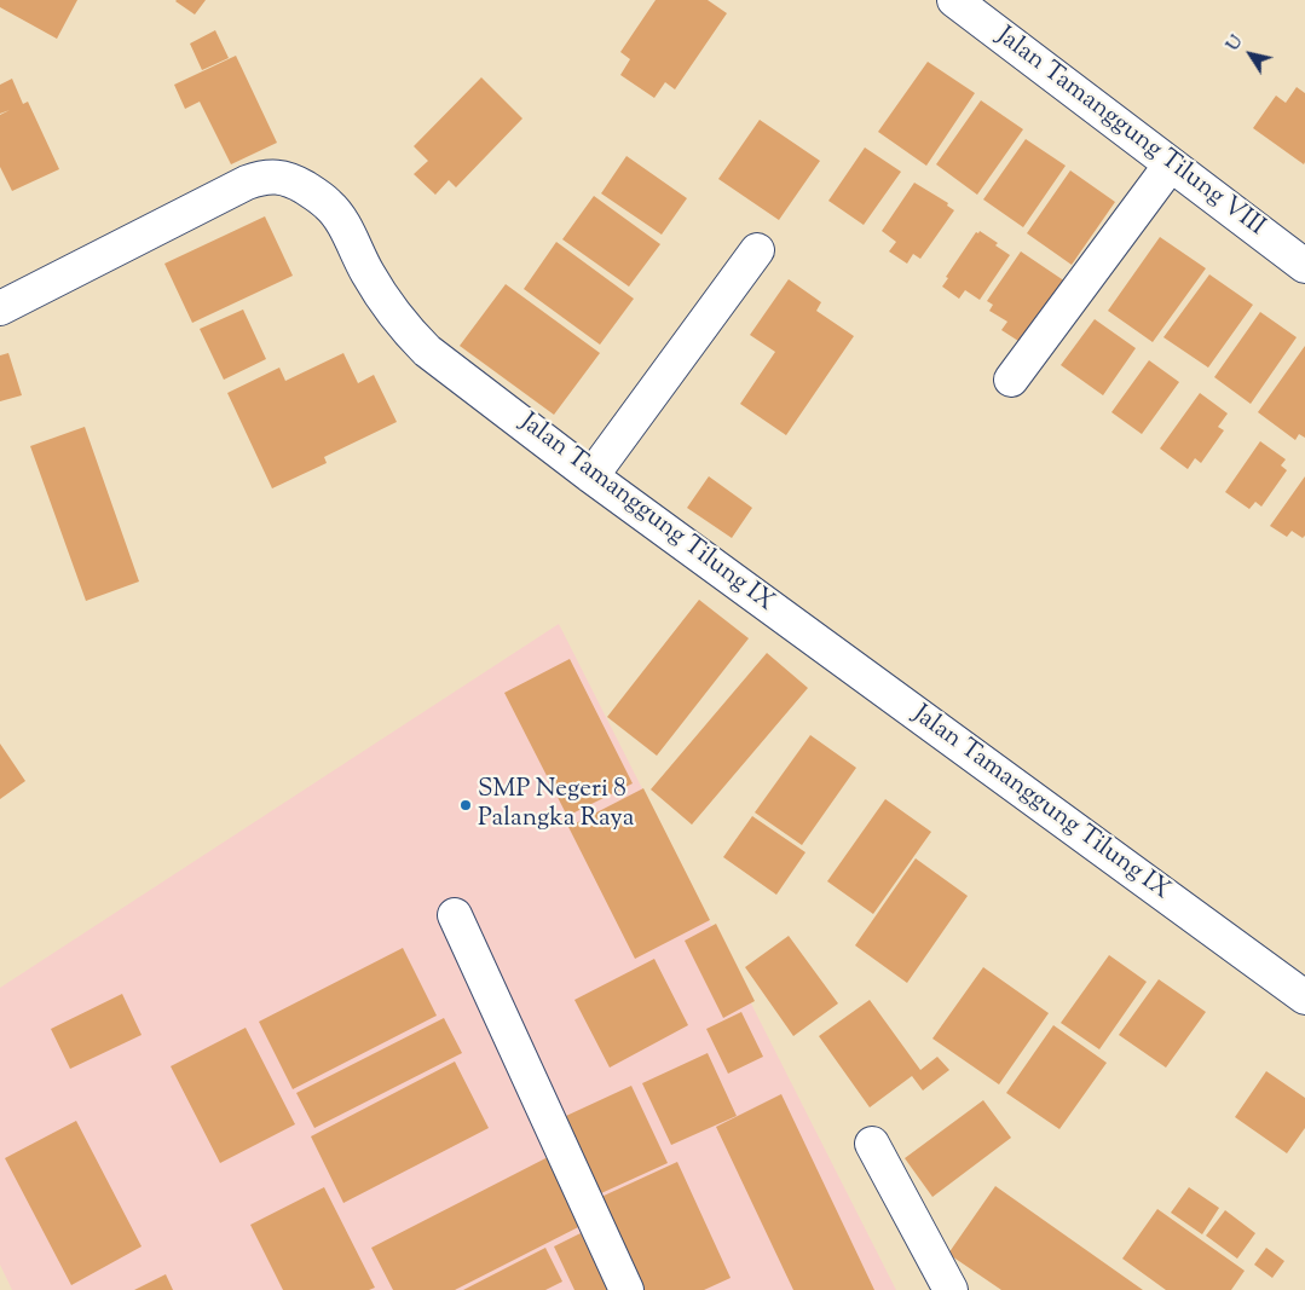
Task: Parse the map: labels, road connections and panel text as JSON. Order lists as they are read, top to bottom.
{
  "streets": {
    "street": ["Jalan Tamanggung Tilung VIII", "Jalan Tamanggung Tilung IX"]
  },
  "places": ["SMP Negeri 8 Palangka Raya"],
  "north": "top left"
}
